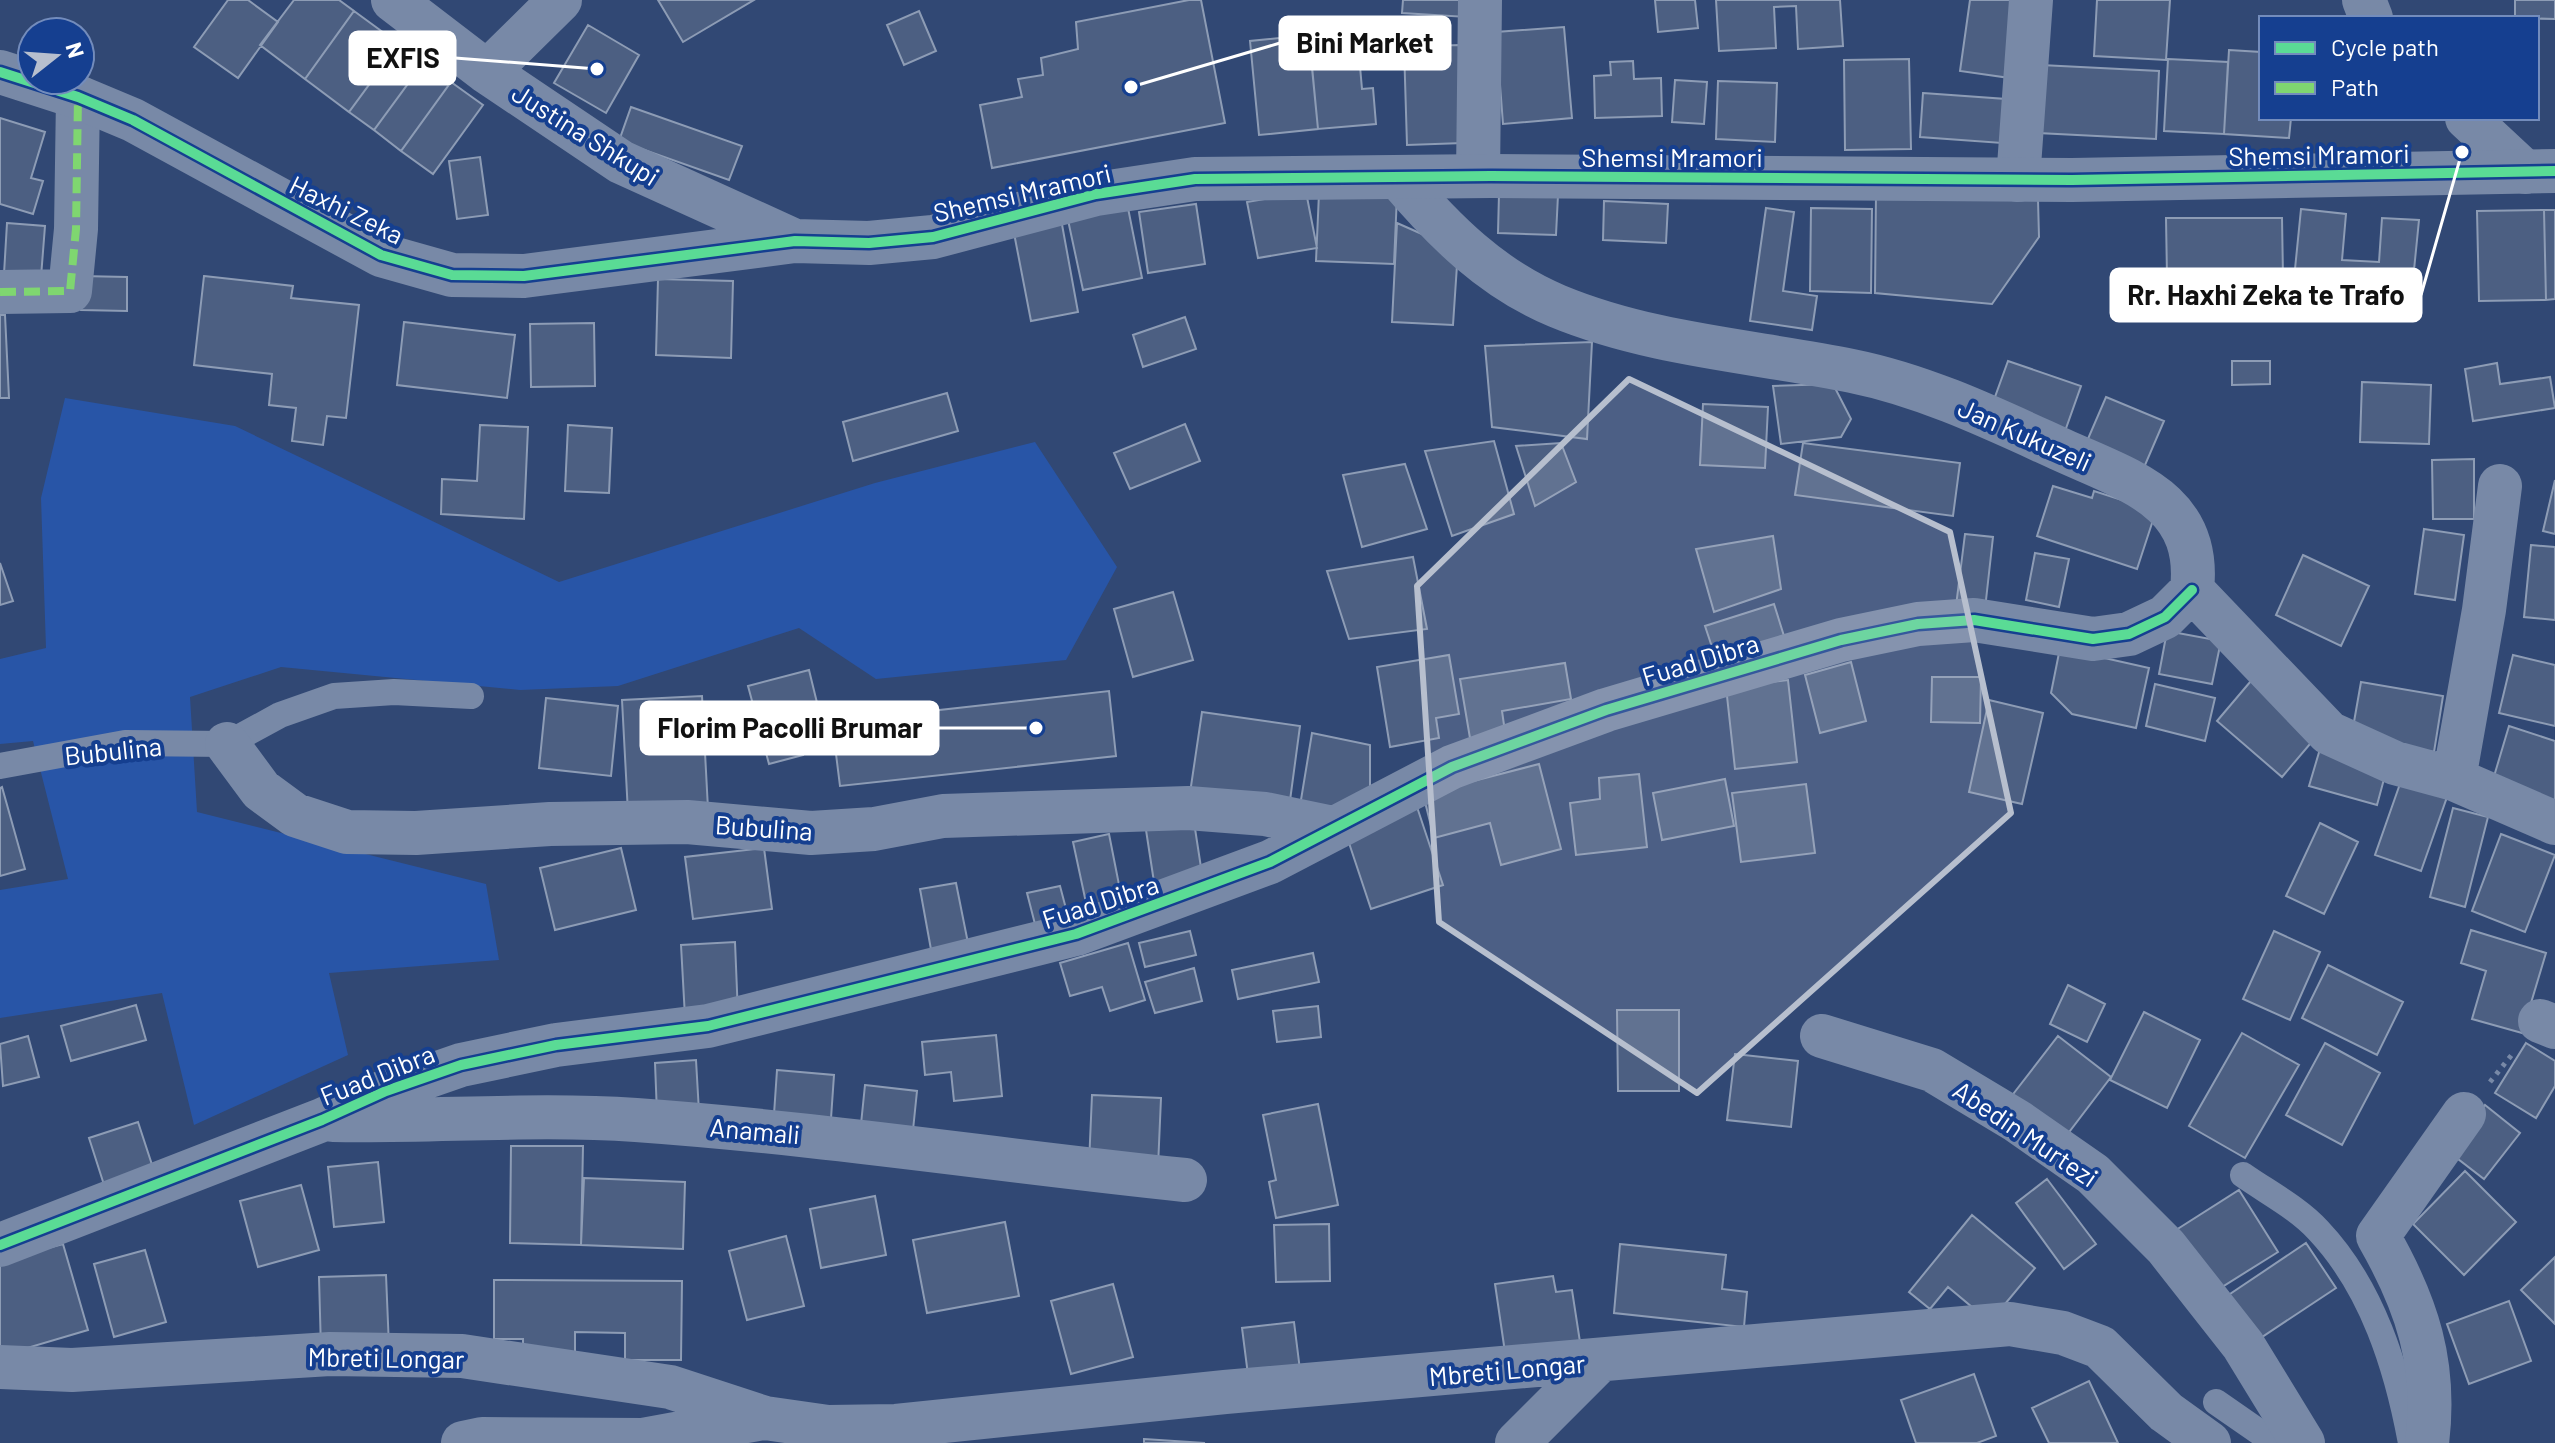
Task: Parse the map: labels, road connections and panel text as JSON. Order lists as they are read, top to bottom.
{
  "streets": {
    "street": [
      "Justina Shkupi",
      "Shemsi Mramori",
      "Haxhi Zeka",
      "Jan Kukuzeli",
      "Fuad Dibra",
      "Bubulina",
      "Anamali",
      "Abedin Murtezi",
      "Mbreti Longar"
    ]
  },
  "crossings": [
    ["Justina Shkupi", "Shemsi Mramori"],
    ["Justina Shkupi", "Haxhi Zeka"],
    ["Shemsi Mramori", "Haxhi Zeka"],
    ["Shemsi Mramori", "Jan Kukuzeli"],
    ["Jan Kukuzeli", "Fuad Dibra"],
    ["Fuad Dibra", "Bubulina"],
    ["Fuad Dibra", "Anamali"]
  ],
  "places": [
    "EXFIS",
    "Bini Market",
    "Rr. Haxhi Zeka te Trafo",
    "Florim Pacolli Brumar"
  ],
  "legend": ["Cycle path", "Path"],
  "north": "right"
}
